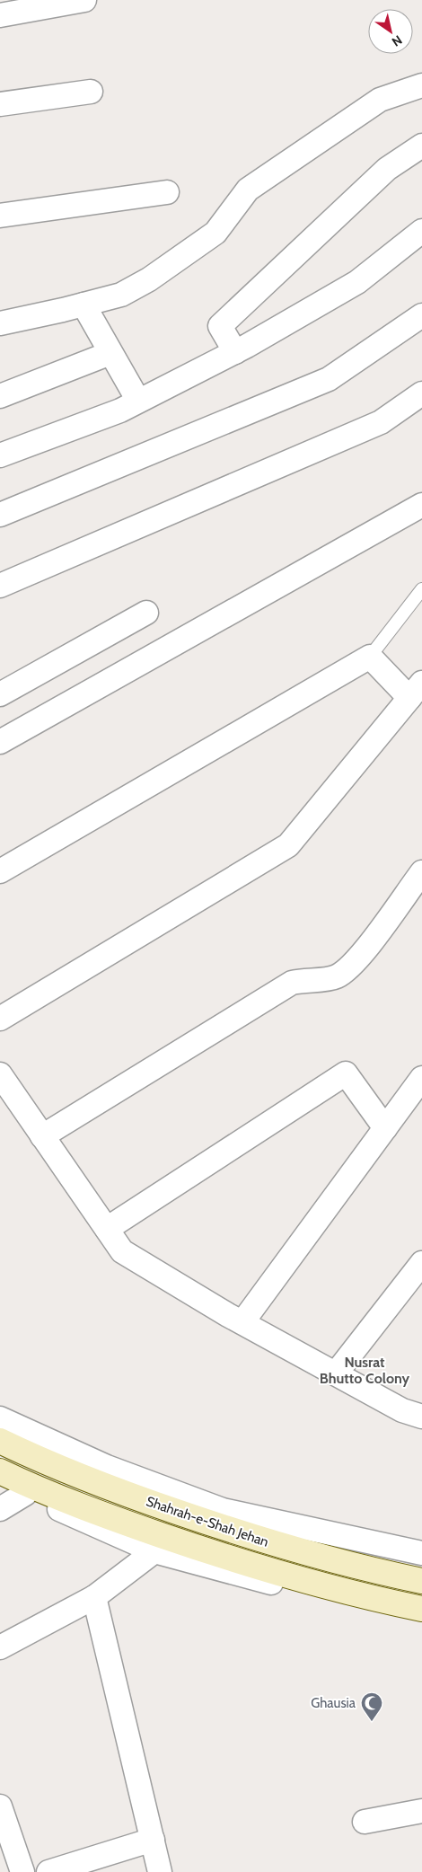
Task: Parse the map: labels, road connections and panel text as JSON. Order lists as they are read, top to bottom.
{
  "streets": {
    "main road": ["Shahrah-e-Shah Jehan"]
  },
  "districts": ["Nusrat Bhutto Colony"],
  "places": {
    "mosque": ["Ghausia"]
  },
  "north": "bottom right"
}
